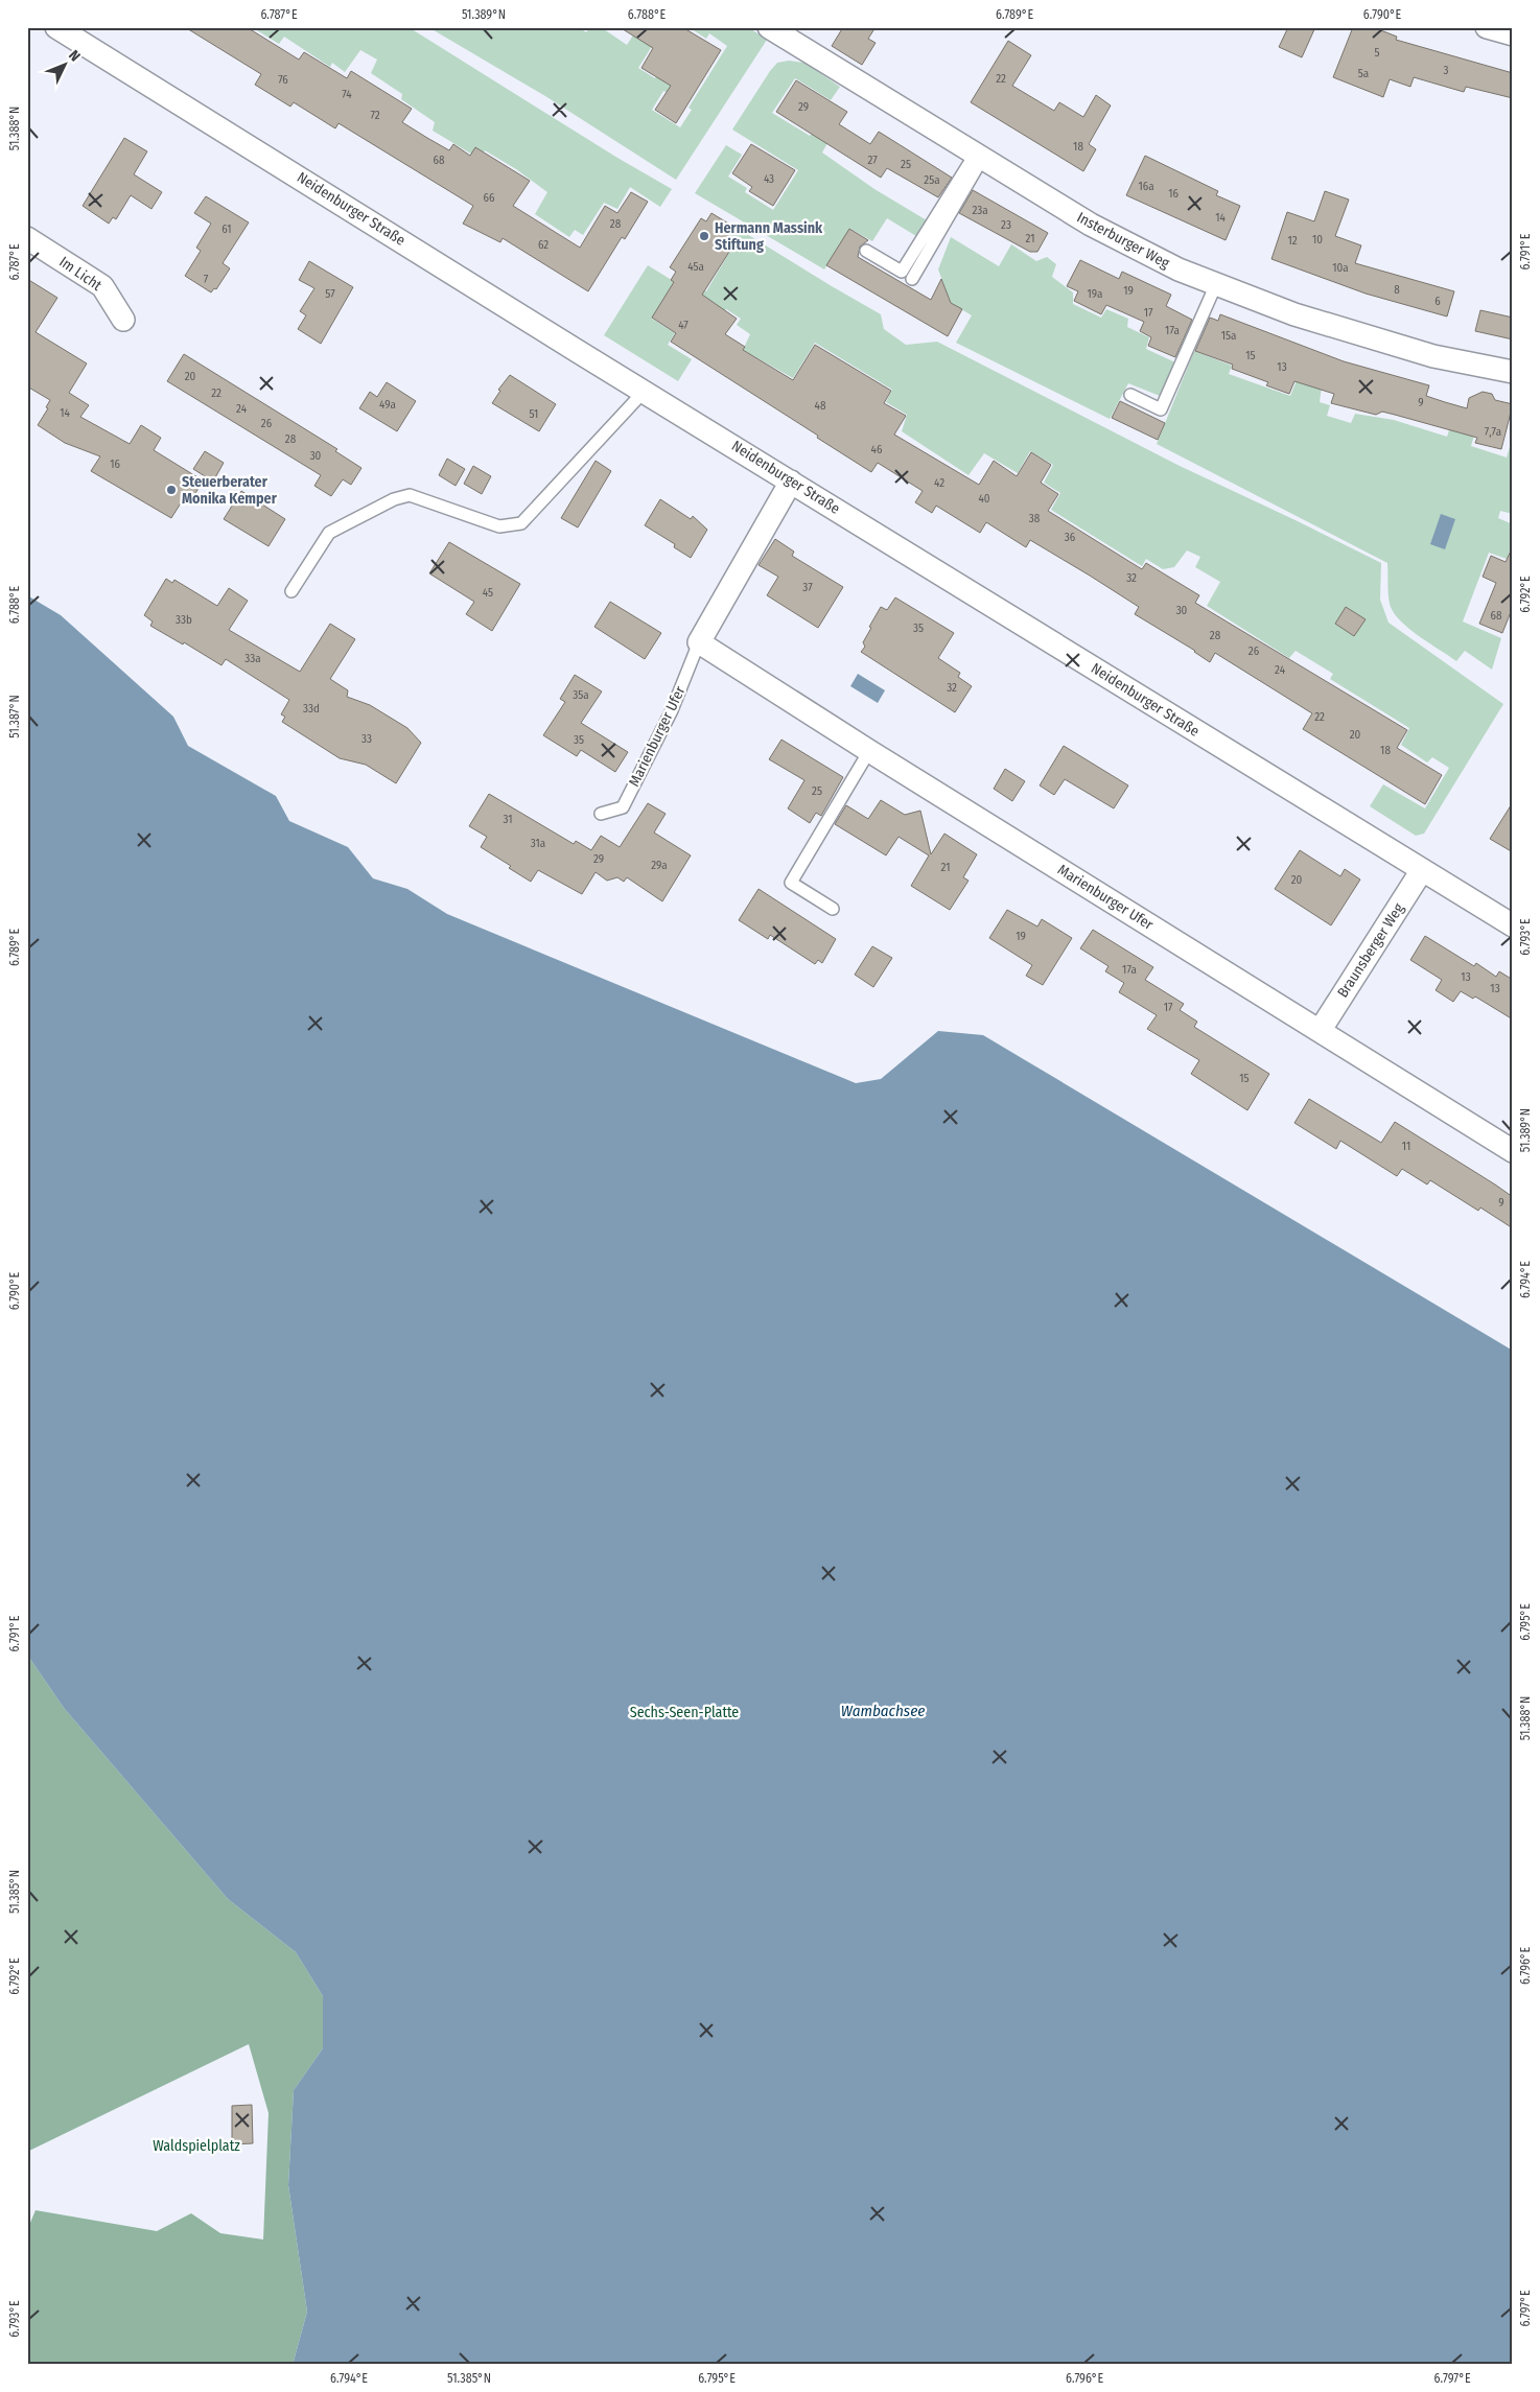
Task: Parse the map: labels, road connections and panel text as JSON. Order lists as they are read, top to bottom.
{
  "streets": {
    "street": [
      "Neidenburger Straße",
      "Insterburger Weg",
      "Im Licht",
      "Marienburger Ufer",
      "Braunsberger Weg"
    ]
  },
  "crossings": [
    ["Neidenburger Straße", "Marienburger Ufer"],
    ["Neidenburger Straße", "Braunsberger Weg"],
    ["Marienburger Ufer", "Braunsberger Weg"]
  ],
  "water": ["Wambachsee"],
  "parks": ["Sechs-Seen-Platte", "Waldspielplatz"],
  "places": ["Hermann Massink Stiftung", "Steuerberater Monika Kemper"],
  "house_numbers": [
    "5",
    "3",
    "5a",
    "22",
    "76",
    "74",
    "29",
    "72",
    "18",
    "68",
    "27",
    "25",
    "43",
    "25a",
    "16a",
    "16",
    "66",
    "23a",
    "14",
    "28",
    "23",
    "61",
    "21",
    "10",
    "12",
    "62",
    "45a",
    "10a",
    "7",
    "8",
    "19",
    "57",
    "19a",
    "6",
    "17",
    "47",
    "17a",
    "15a",
    "15",
    "13",
    "20",
    "22",
    "9",
    "49a",
    "48",
    "24",
    "14",
    "51",
    "26",
    "7,7a",
    "28",
    "46",
    "30",
    "16",
    "42",
    "40",
    "38",
    "36",
    "32",
    "37",
    "45",
    "30",
    "68",
    "33b",
    "35",
    "28",
    "26",
    "33a",
    "24",
    "32",
    "35a",
    "33d",
    "22",
    "20",
    "33",
    "35",
    "18",
    "25",
    "31",
    "31a",
    "29",
    "29a",
    "21",
    "20",
    "19",
    "17a",
    "13",
    "13",
    "17",
    "15",
    "11",
    "9"
  ],
  "north": "top right",
  "coordinates": [
    "6.787°E",
    "51.389°N",
    "6.788°E",
    "6.789°E",
    "6.790°E",
    "51.388°N",
    "6.791°E",
    "6.792°E",
    "51.387°N",
    "6.793°E",
    "6.794°E",
    "6.795°E",
    "51.385°N",
    "6.796°E",
    "6.797°E"
  ]
}
